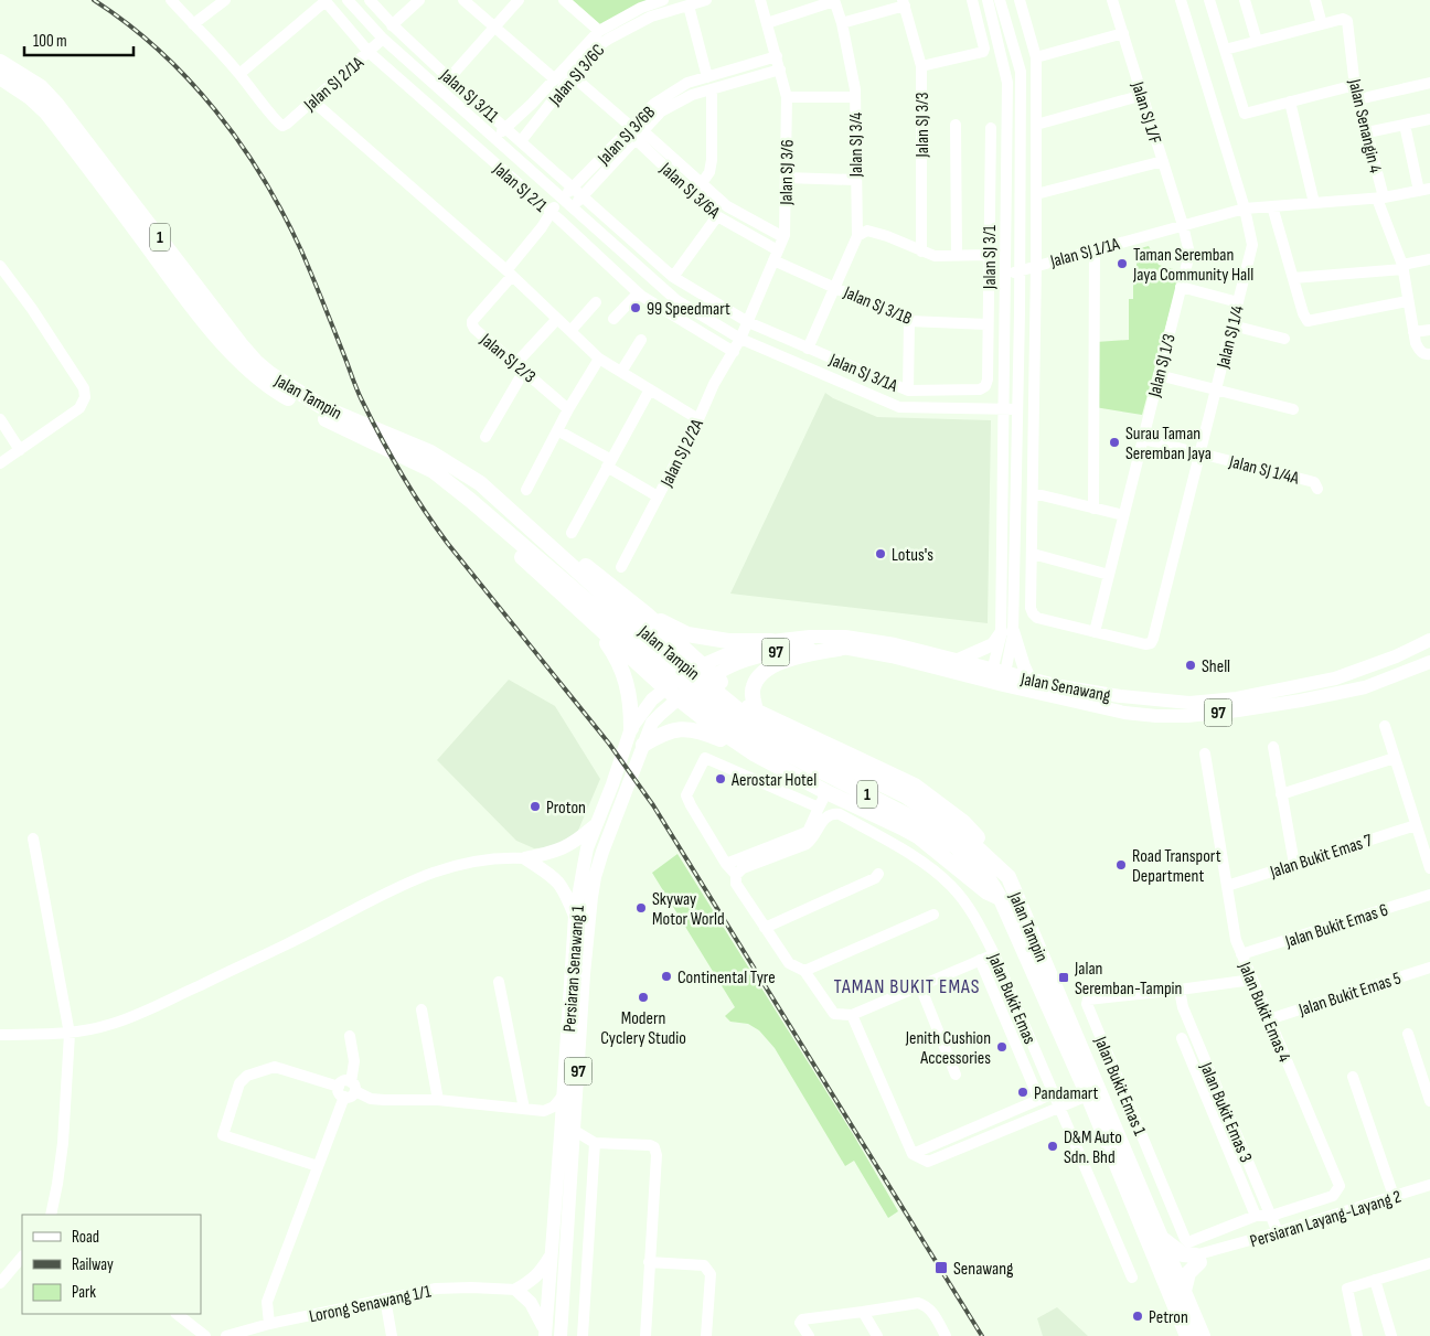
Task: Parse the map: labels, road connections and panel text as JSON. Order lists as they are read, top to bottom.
{
  "streets": {
    "highway": ["1", "Jalan Tampin"],
    "main road": ["97", "Jalan Senawang", "Persiaran Senawang 1"],
    "street": [
      "Jalan SJ 3/6C",
      "Jalan SJ 2/1A",
      "Jalan SJ 3/11",
      "Jalan SJ 1/F",
      "Jalan SJ 3/3",
      "Jalan Senangin 4",
      "Jalan SJ 3/6B",
      "Jalan SJ 3/4",
      "Jalan SJ 3/6",
      "Jalan SJ 2/1",
      "Jalan SJ 3/6A",
      "Jalan SJ 1/1A",
      "Jalan SJ 3/1",
      "Jalan SJ 3/1B",
      "Jalan SJ 1/4",
      "Jalan SJ 2/3",
      "Jalan SJ 1/3",
      "Jalan SJ 3/1A",
      "Jalan SJ 2/2A",
      "Jalan SJ 1/4A",
      "Jalan Bukit Emas 7",
      "Jalan Bukit Emas 6",
      "Jalan Bukit Emas 5",
      "Jalan Bukit Emas",
      "Jalan Bukit Emas 4",
      "Jalan Bukit Emas 1",
      "Jalan Bukit Emas 3",
      "Persiaran Layang-Layang 2",
      "Lorong Senawang 1/1"
    ]
  },
  "crossings": [
    ["Jalan SJ 3/6C", "Jalan SJ 3/11"],
    ["Jalan SJ 2/1A", "Jalan SJ 2/1"],
    ["Jalan SJ 3/11", "Jalan SJ 3/6B"],
    ["Jalan SJ 3/11", "Jalan SJ 3/1A"],
    ["Jalan SJ 1/F", "Jalan SJ 1/1A"],
    ["Jalan SJ 1/F", "Jalan SJ 1/3"],
    ["Jalan Senangin 4", "Jalan SJ 1/1A"],
    ["Jalan SJ 3/6B", "Jalan SJ 3/6"],
    ["Jalan SJ 3/6B", "Jalan SJ 2/1"],
    ["Jalan SJ 3/4", "Jalan SJ 3/1B"],
    ["Jalan SJ 3/4", "Jalan SJ 3/1A"],
    ["Jalan SJ 3/6", "Jalan SJ 3/6A"],
    ["Jalan SJ 3/6", "Jalan SJ 3/1B"],
    ["Jalan SJ 3/6", "Jalan SJ 3/1A"],
    ["Jalan SJ 3/6", "Jalan SJ 2/2A"],
    ["Jalan SJ 2/1", "Jalan SJ 2/2A"],
    ["Jalan SJ 3/6A", "Jalan SJ 3/1B"],
    ["Jalan SJ 1/1A", "Jalan SJ 1/4"],
    ["Jalan SJ 1/1A", "Jalan SJ 1/3"],
    ["Jalan SJ 3/1", "Jalan SJ 3/1B"],
    ["Jalan SJ 3/1", "Jalan SJ 3/1A"],
    ["Jalan SJ 1/4", "Jalan SJ 1/3"],
    ["Jalan SJ 1/4", "Jalan SJ 1/4A"],
    ["Jalan SJ 1/3", "Jalan SJ 1/4A"],
    ["Jalan Tampin", "Persiaran Layang-Layang 2"],
    ["97", "Jalan Senawang"],
    ["97", "Persiaran Senawang 1"],
    ["Jalan Bukit Emas 7", "Jalan Bukit Emas 4"],
    ["Jalan Bukit Emas 6", "Jalan Bukit Emas 4"],
    ["Jalan Bukit Emas 5", "Jalan Bukit Emas 4"],
    ["Jalan Bukit Emas 4", "Jalan Bukit Emas 1"],
    ["Jalan Bukit Emas 4", "Jalan Bukit Emas 3"],
    ["Jalan Bukit Emas 1", "Jalan Bukit Emas 3"],
    ["Jalan Bukit Emas 3", "Persiaran Layang-Layang 2"]
  ],
  "districts": ["TAMAN BUKIT EMAS"],
  "places": {
    "other": [
      "Taman Seremban Jaya Community Hall",
      "99 Speedmart",
      "Surau Taman Seremban Jaya",
      "Lotus's",
      "Shell",
      "Aerostar Hotel",
      "Proton",
      "Road Transport Department",
      "Skyway Motor World",
      "Continental Tyre",
      "Modern Cyclery Studio",
      "Jenith Cushion Accessories",
      "Pandamart",
      "D&M Auto Sdn. Bhd",
      "Petron"
    ],
    "transit": ["Jalan Seremban-Tampin", "Senawang"]
  },
  "legend": ["Road", "Railway", "Park"],
  "scale_bar": "100 m"
}
